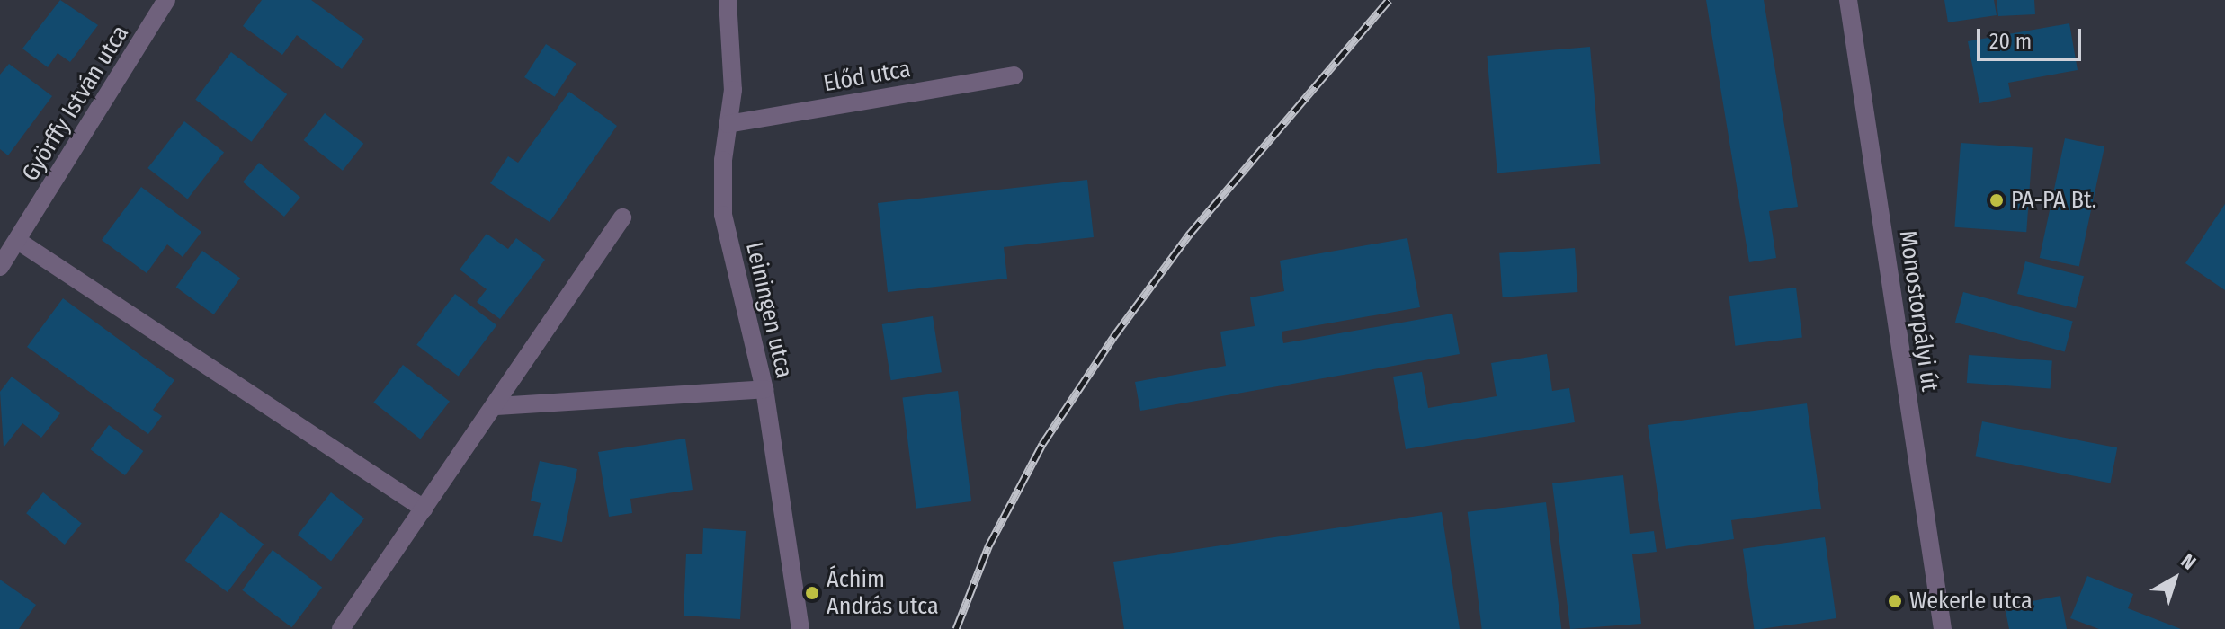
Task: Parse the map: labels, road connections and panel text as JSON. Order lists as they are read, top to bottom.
{
  "streets": {
    "street": [
      "Előd utca",
      "Györffy István utca",
      "Leiningen utca",
      "Monostorpályi út"
    ]
  },
  "crossings": [
    ["Előd utca", "Leiningen utca"]
  ],
  "places": ["PA-PA Bt.", "Áchim András utca", "Wekerle utca"],
  "scale_bar": "20 m",
  "north": "top right"
}
